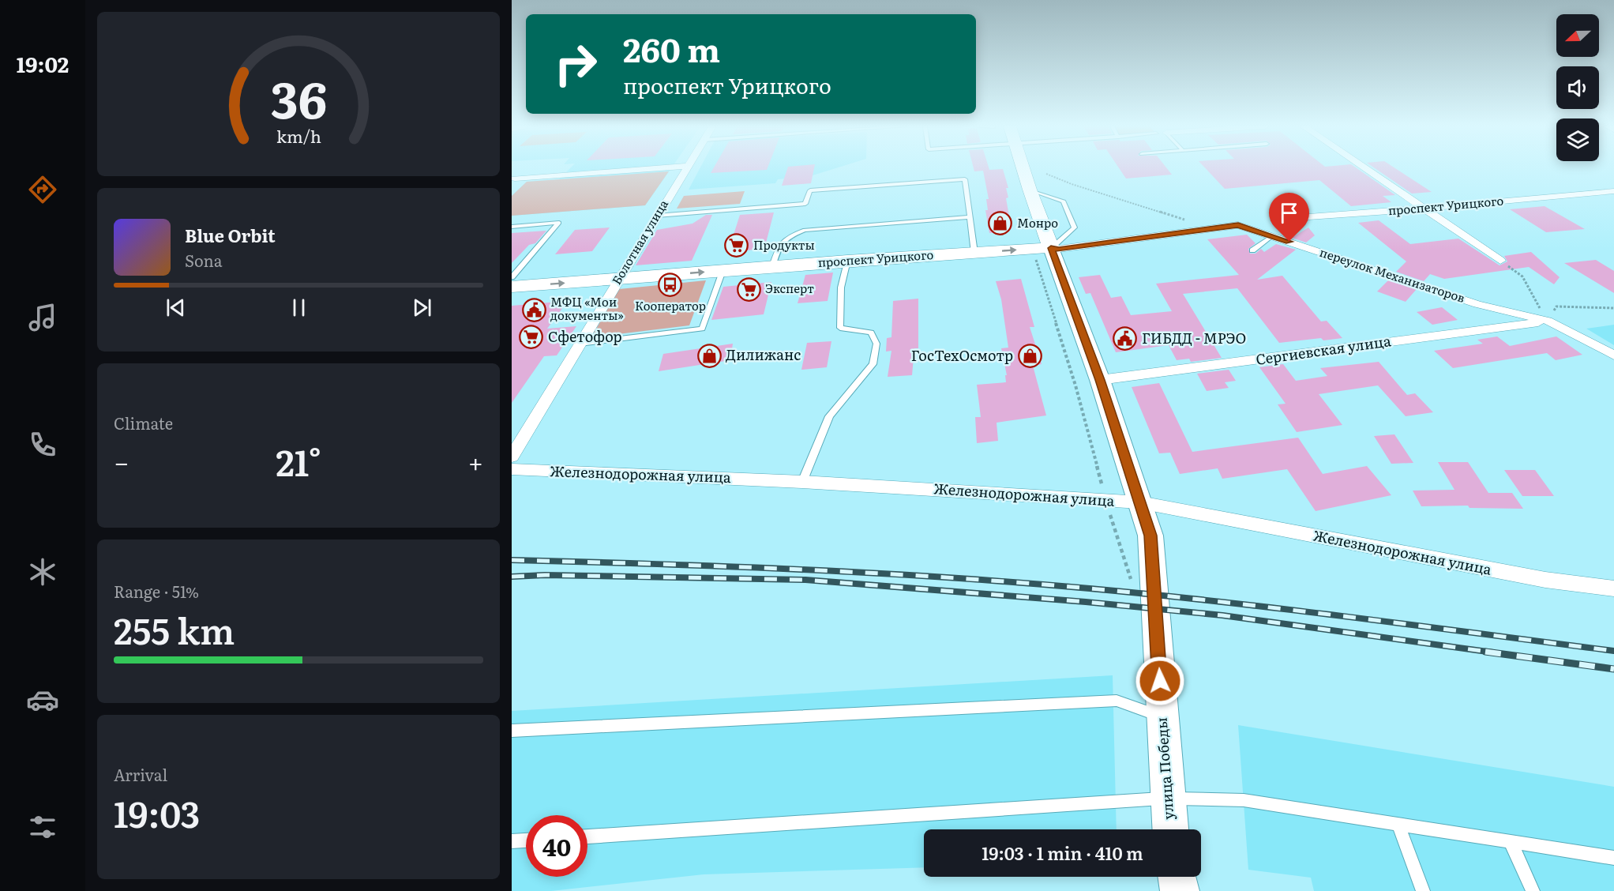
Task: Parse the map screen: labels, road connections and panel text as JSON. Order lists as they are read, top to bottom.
{
  "streets": {
    "main road": ["проспект Урицкого", "улица Победы"],
    "street": [
      "Болотная улица",
      "переулок Механизаторов",
      "Сергиевская улица",
      "Железнодорожная улица"
    ]
  },
  "crossings": [
    ["проспект Урицкого", "Болотная улица"],
    ["проспект Урицкого", "переулок Механизаторов"],
    ["проспект Урицкого", "улица Победы"],
    ["переулок Механизаторов", "Сергиевская улица"],
    ["Сергиевская улица", "улица Победы"],
    ["Железнодорожная улица", "улица Победы"]
  ],
  "places": {
    "shop": ["Монро", "Дилижанс", "ГосТехОсмотр"],
    "supermarket": ["Продукты", "Эксперт", "Сфетофор"],
    "bus stop": ["Кооператор"],
    "public building": ["МФЦ «Мои документы»", "ГИБДД - МРЭО"]
  },
  "north": "left",
  "page": {
    "tabs": "19:02",
    "turn": ["260 m", "проспект Урицкого"],
    "song": ["Blue Orbit", "Sona"],
    "tile": [
      "Climate",
      ["Range · 51%", "255 km"],
      ["Arrival", "19:03"]
    ],
    "heat": ["−", "21°", "+"],
    "limit": "40",
    "trip": "19:03 · 1 min · 410 m",
    "gauge": ["36", "km/h"]
  }
}
